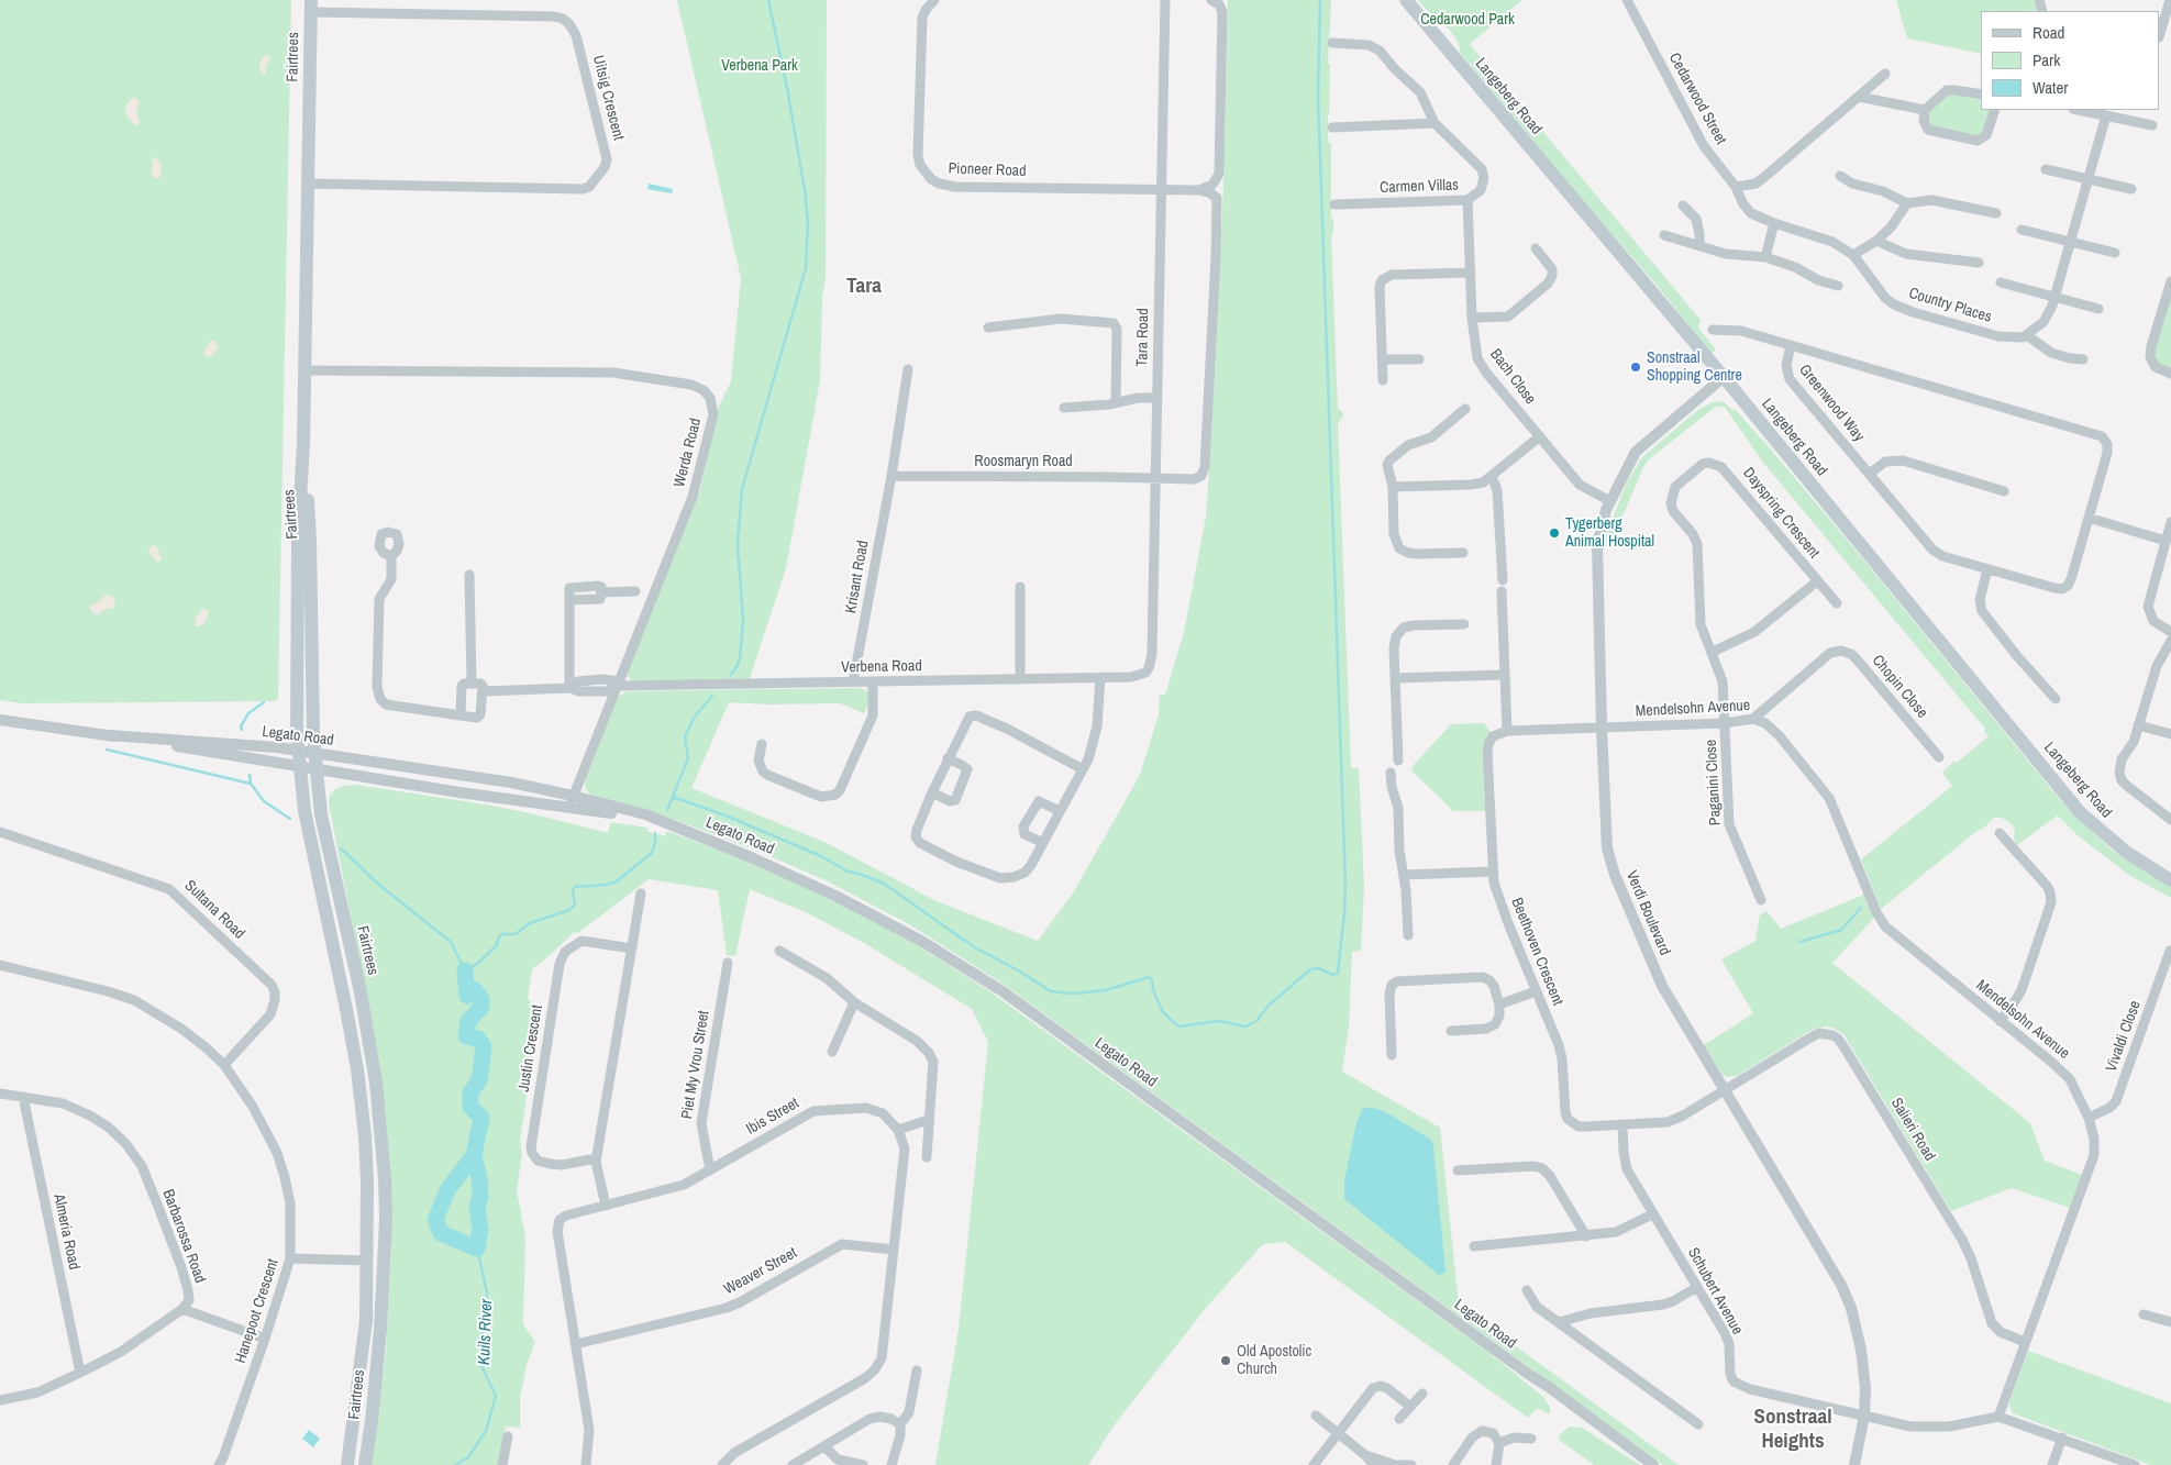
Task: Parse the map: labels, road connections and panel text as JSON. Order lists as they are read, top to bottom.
{
  "streets": {
    "main road": ["Fairtrees", "Langeberg Road"],
    "street": [
      "Uitsig Crescent",
      "Cedarwood Street",
      "Pioneer Road",
      "Carmen Villas",
      "Country Places",
      "Tara Road",
      "Bach Close",
      "Greenwood Way",
      "Werda Road",
      "Roosmaryn Road",
      "Dayspring Crescent",
      "Krisant Road",
      "Verbena Road",
      "Chopin Close",
      "Mendelsohn Avenue",
      "Legato Road",
      "Paganini Close",
      "Sultana Road",
      "Verdi Boulevard",
      "Beethoven Crescent",
      "Vivaldi Close",
      "Justin Crescent",
      "Piet My Vrou Street",
      "Ibis Street",
      "Salieri Road",
      "Almeria Road",
      "Barbarossa Road",
      "Weaver Street",
      "Schubert Avenue",
      "Hanepoot Crescent"
    ]
  },
  "crossings": [
    ["Fairtrees", "Uitsig Crescent"],
    ["Fairtrees", "Werda Road"],
    ["Fairtrees", "Legato Road"],
    ["Langeberg Road", "Verdi Boulevard"],
    ["Pioneer Road", "Tara Road"],
    ["Pioneer Road", "Roosmaryn Road"],
    ["Carmen Villas", "Bach Close"],
    ["Tara Road", "Roosmaryn Road"],
    ["Tara Road", "Verbena Road"],
    ["Bach Close", "Verdi Boulevard"],
    ["Werda Road", "Verbena Road"],
    ["Werda Road", "Legato Road"],
    ["Roosmaryn Road", "Krisant Road"],
    ["Dayspring Crescent", "Mendelsohn Avenue"],
    ["Dayspring Crescent", "Paganini Close"],
    ["Krisant Road", "Verbena Road"],
    ["Chopin Close", "Mendelsohn Avenue"],
    ["Mendelsohn Avenue", "Paganini Close"],
    ["Mendelsohn Avenue", "Verdi Boulevard"],
    ["Mendelsohn Avenue", "Vivaldi Close"],
    ["Mendelsohn Avenue", "Salieri Road"],
    ["Sultana Road", "Hanepoot Crescent"],
    ["Verdi Boulevard", "Beethoven Crescent"],
    ["Verdi Boulevard", "Salieri Road"],
    ["Verdi Boulevard", "Schubert Avenue"],
    ["Beethoven Crescent", "Salieri Road"],
    ["Beethoven Crescent", "Schubert Avenue"],
    ["Piet My Vrou Street", "Ibis Street"],
    ["Ibis Street", "Weaver Street"],
    ["Almeria Road", "Barbarossa Road"]
  ],
  "districts": ["Tara", "Sonstraal Heights"],
  "water": ["Kuils River"],
  "parks": ["Cedarwood Park", "Verbena Park"],
  "places": ["Sonstraal Shopping Centre", "Tygerberg Animal Hospital", "Old Apostolic Church"],
  "legend": ["Road", "Park", "Water"]
}
